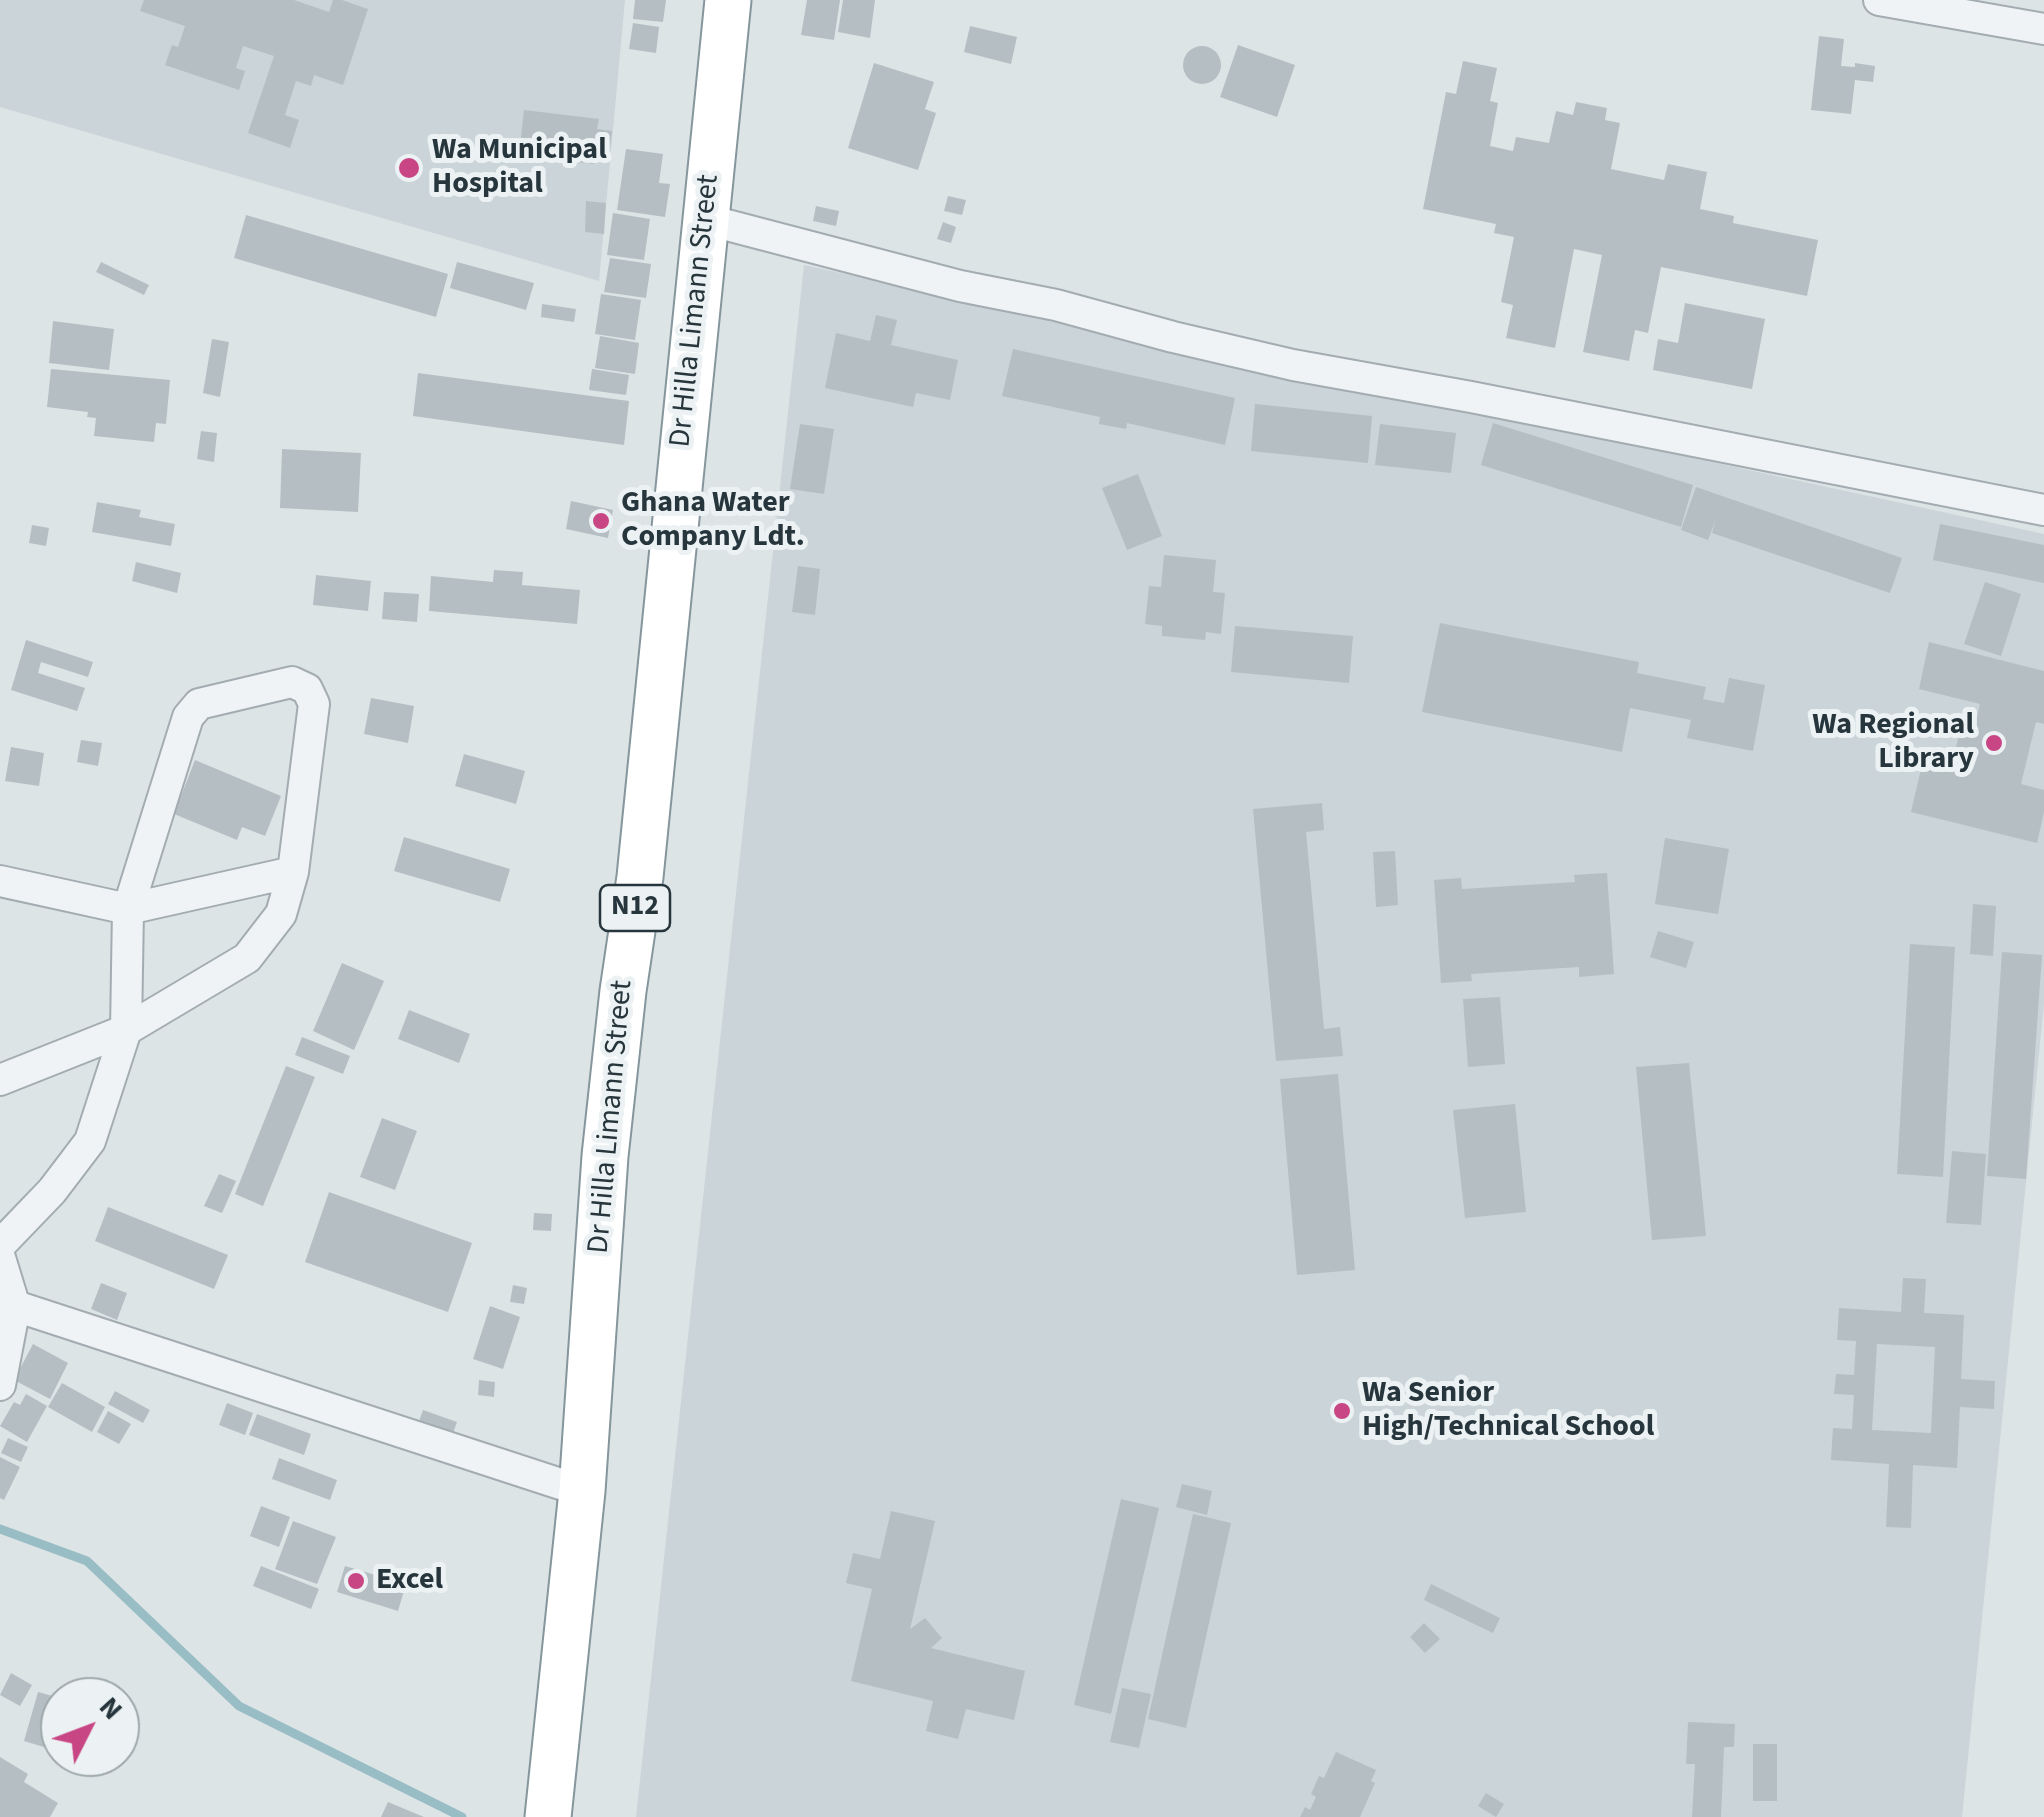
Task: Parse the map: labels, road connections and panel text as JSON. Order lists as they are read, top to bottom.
{
  "streets": {
    "highway": ["Dr Hilla Limann Street", "N12"]
  },
  "places": [
    "Wa Municipal Hospital",
    "Ghana Water Company Ldt.",
    "Wa Regional Library",
    "Wa Senior High/Technical School",
    "Excel"
  ],
  "north": "top right"
}
